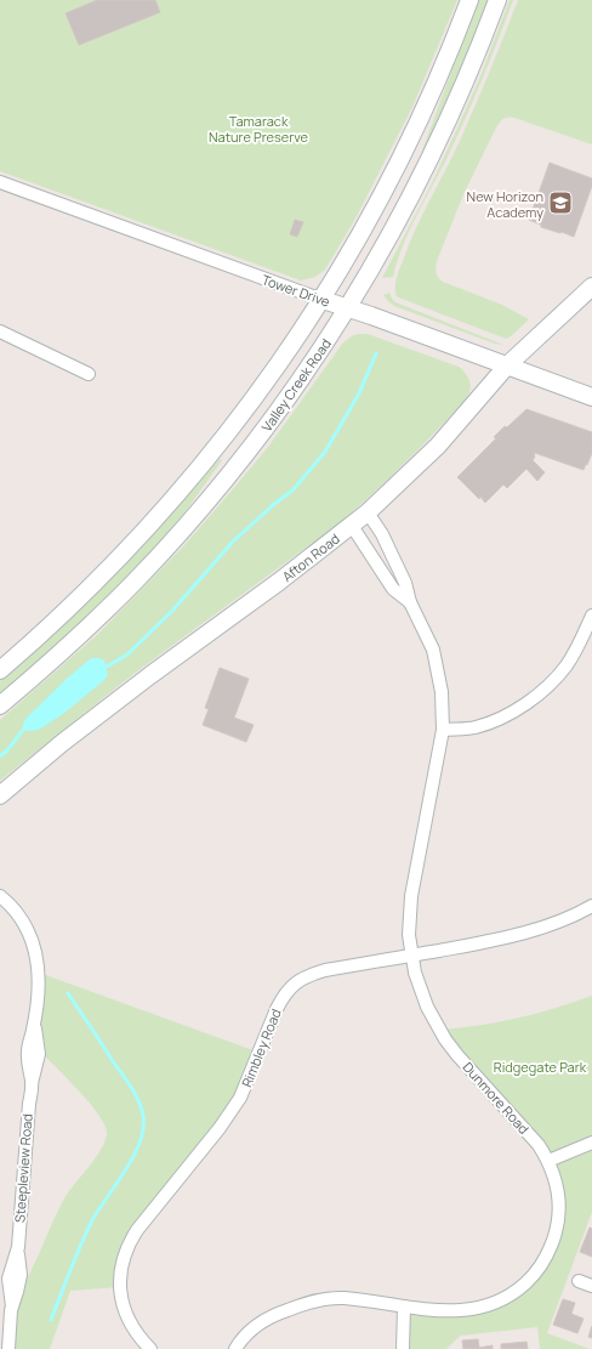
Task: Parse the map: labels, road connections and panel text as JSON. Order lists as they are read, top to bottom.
{
  "streets": {
    "main road": ["Tower Drive", "Valley Creek Road", "Afton Road"],
    "street": ["Rimbley Road", "Dunmore Road", "Steepleview Road"]
  },
  "crossings": [
    ["Tower Drive", "Valley Creek Road"],
    ["Tower Drive", "Afton Road"],
    ["Afton Road", "Dunmore Road"],
    ["Rimbley Road", "Dunmore Road"]
  ],
  "parks": ["Tamarack Nature Preserve", "Ridgegate Park"],
  "places": {
    "school or university": ["New Horizon Academy"]
  }
}
